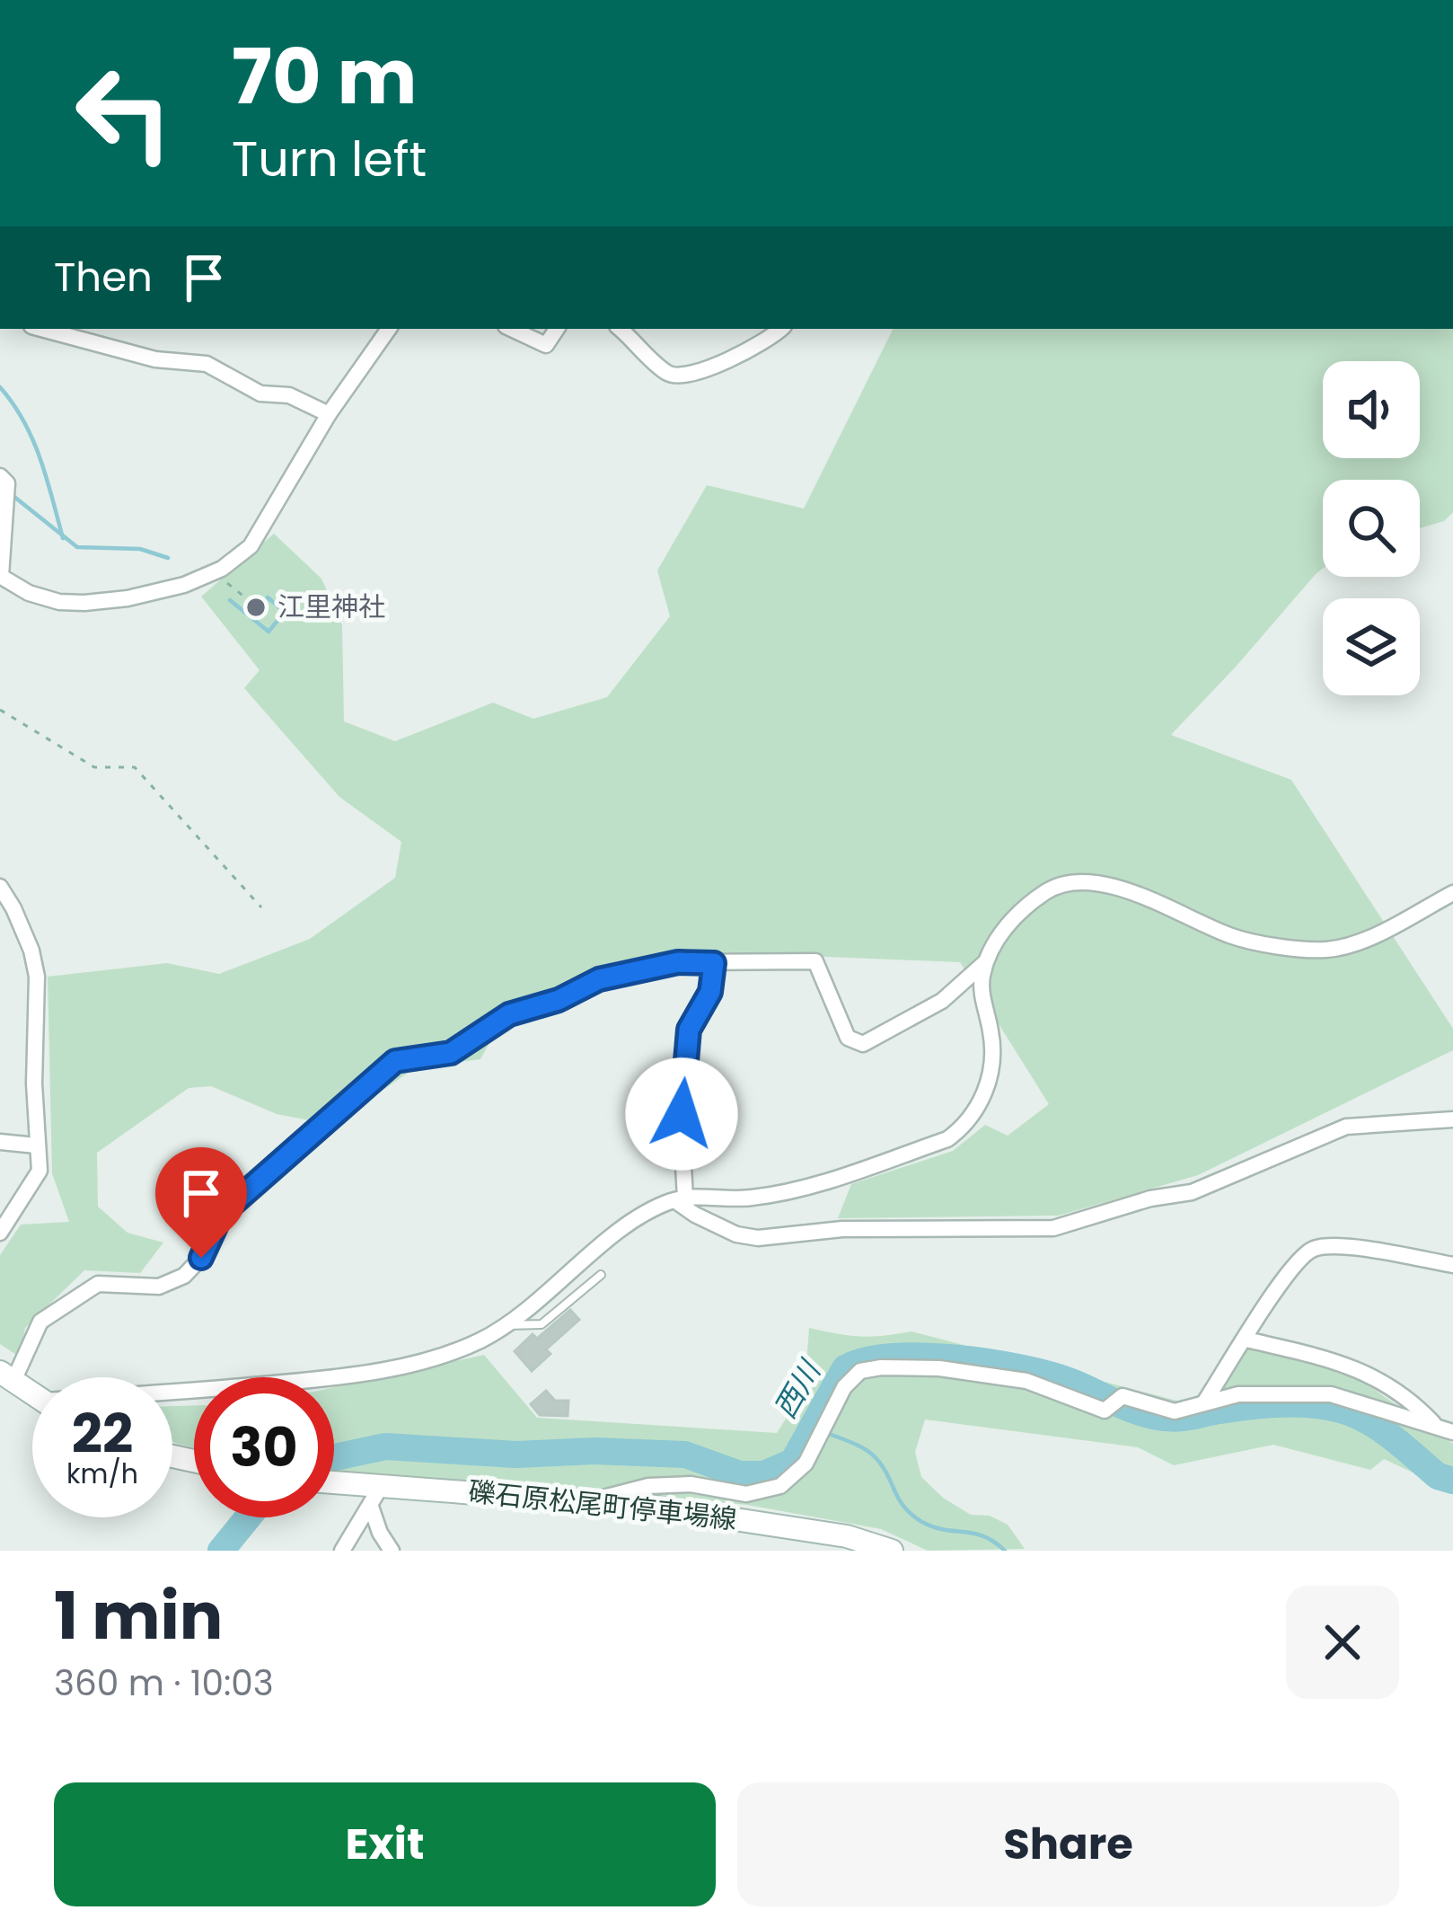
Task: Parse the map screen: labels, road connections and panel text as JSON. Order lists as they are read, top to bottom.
{
  "streets": {
    "main road": ["礫石原松尾町停車場線"]
  },
  "water": ["西川"],
  "places": ["江里神社"],
  "page": {
    "turn": ["70 m", "Turn left"],
    "then": "Then",
    "speed": "22 km/h",
    "limit": "30",
    "heading": ["1 min", "360 m · 10:03"],
    "buttons": ["Exit", "Share"]
  }
}
